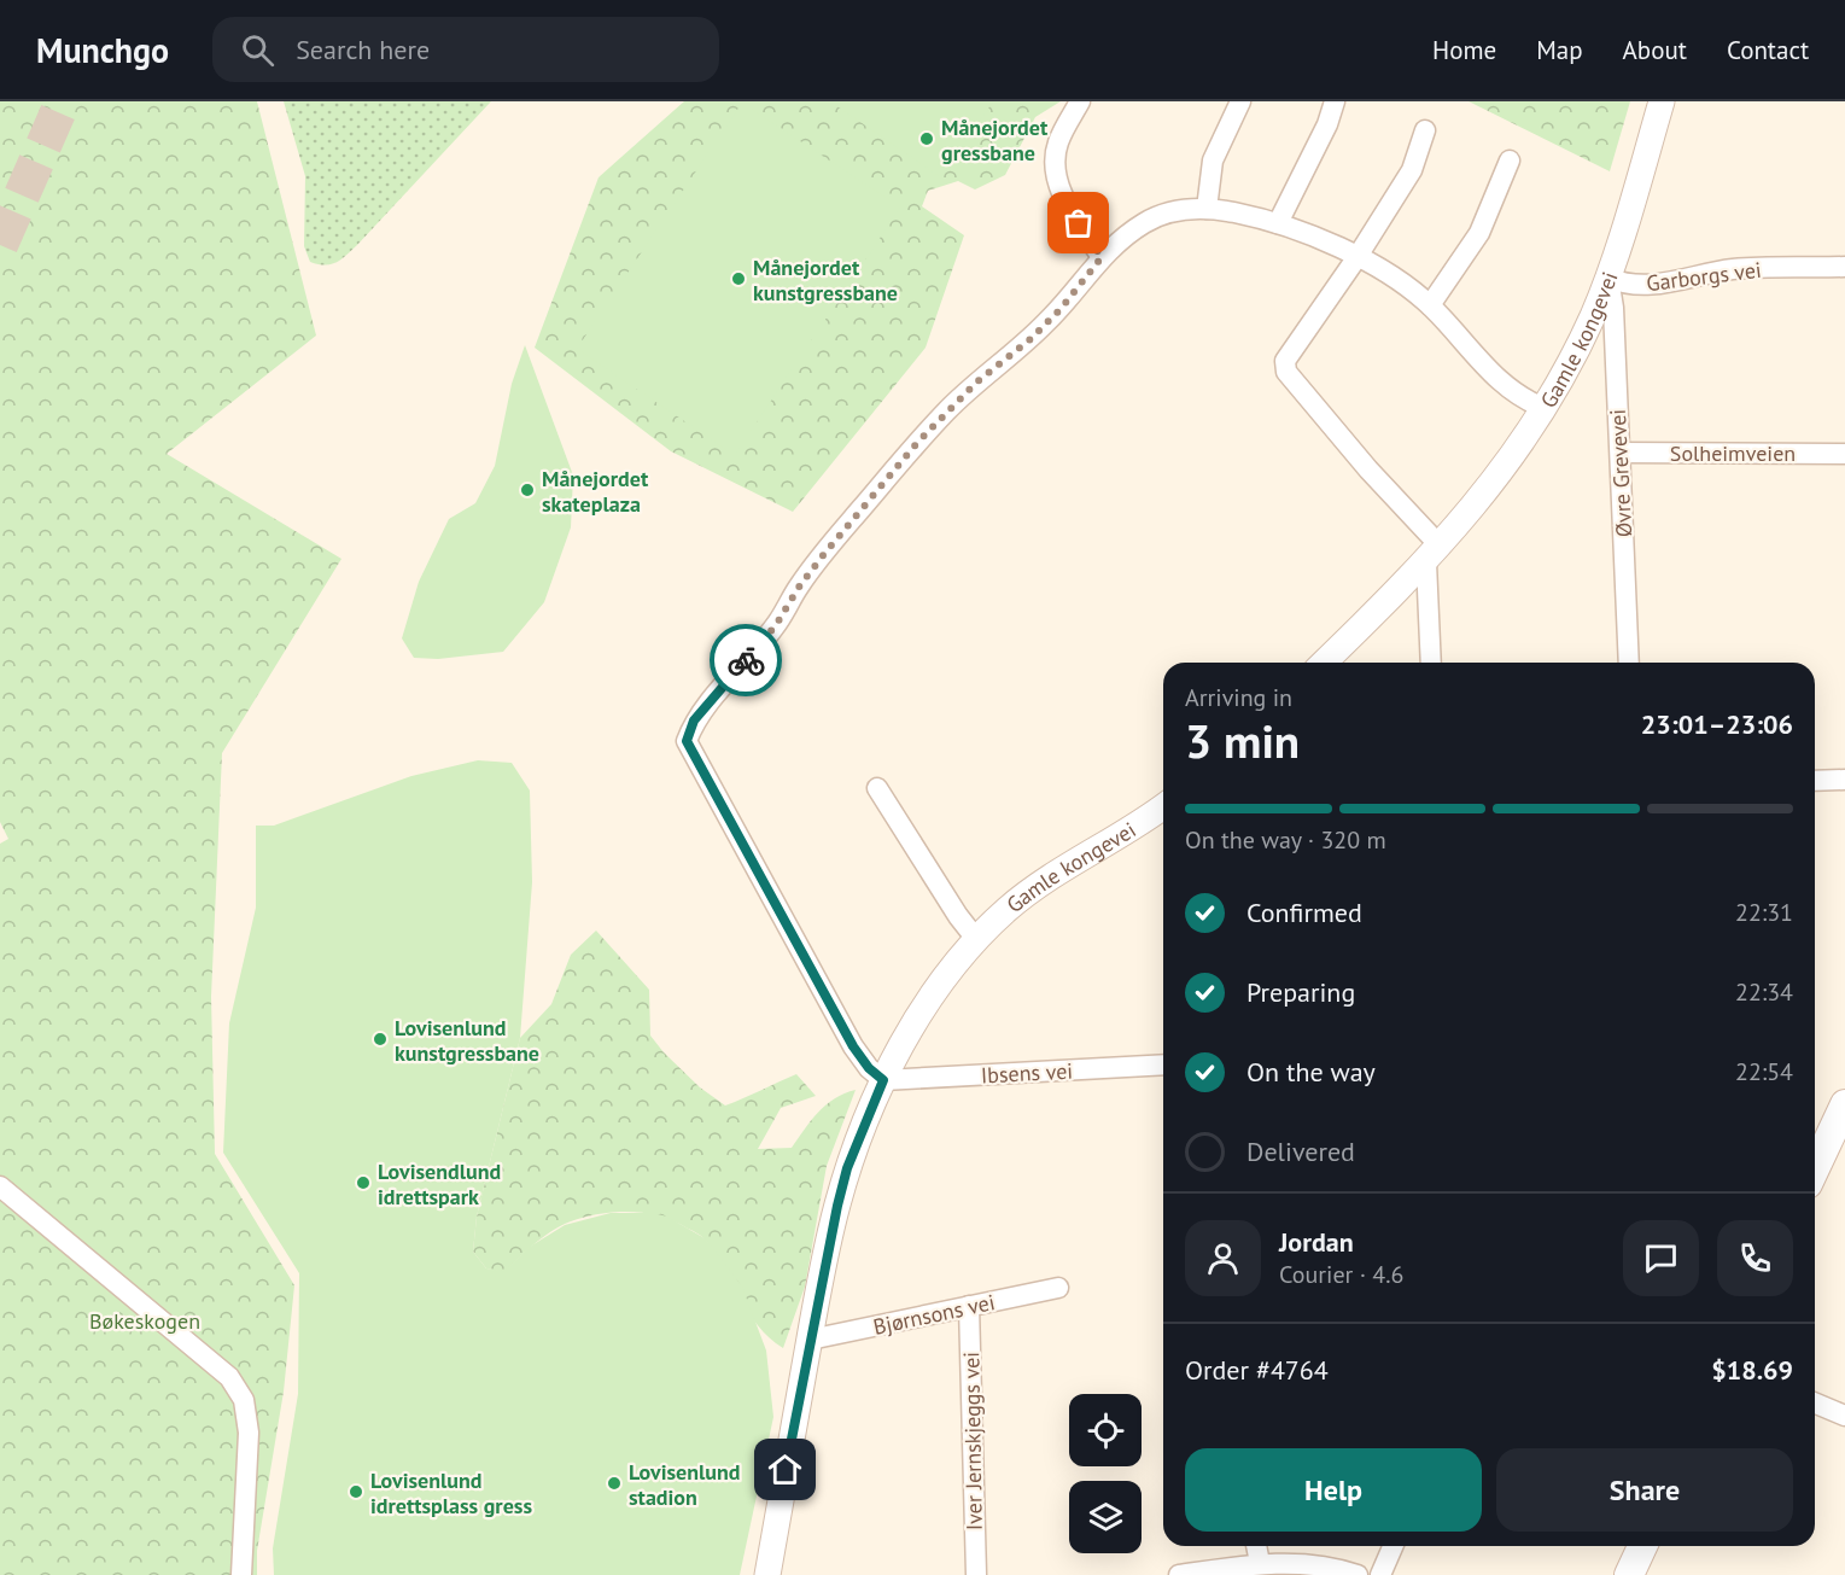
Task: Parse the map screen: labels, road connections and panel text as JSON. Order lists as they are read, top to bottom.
{
  "streets": {
    "street": [
      "Garborgs vei",
      "Gamle kongevei",
      "Solheimveien",
      "Øvre Grevevei",
      "Ibsens vei",
      "Bjørnsons vei",
      "Iver Jernskjeggs vei"
    ]
  },
  "crossings": [
    ["Garborgs vei", "Gamle kongevei"],
    ["Garborgs vei", "Øvre Grevevei"],
    ["Gamle kongevei", "Øvre Grevevei"],
    ["Gamle kongevei", "Ibsens vei"],
    ["Gamle kongevei", "Bjørnsons vei"],
    ["Solheimveien", "Øvre Grevevei"],
    ["Bjørnsons vei", "Iver Jernskjeggs vei"]
  ],
  "parks": ["Bøkeskogen"],
  "places": [
    "Månejordet gressbane",
    "Månejordet kunstgressbane",
    "Månejordet skateplaza",
    "Lovisenlund kunstgressbane",
    "Lovisendlund idrettspark",
    "Lovisenlund stadion",
    "Lovisenlund idrettsplass gress"
  ],
  "page": {
    "header": "Munchgo",
    "search": "Search here",
    "nav": [
      "Home",
      "Map",
      "About",
      "Contact"
    ],
    "heading": ["3 min", "Arriving in", "23:01–23:06"],
    "panel": [
      "Jordan",
      "Courier · 4.6",
      "Order #4764",
      "$18.69"
    ],
    "bar": "On the way · 320 m",
    "list": [
      ["Confirmed", "22:31"],
      ["Preparing", "22:34"],
      ["On the way", "22:54"],
      "Delivered"
    ],
    "buttons": ["Help", "Share"]
  }
}
